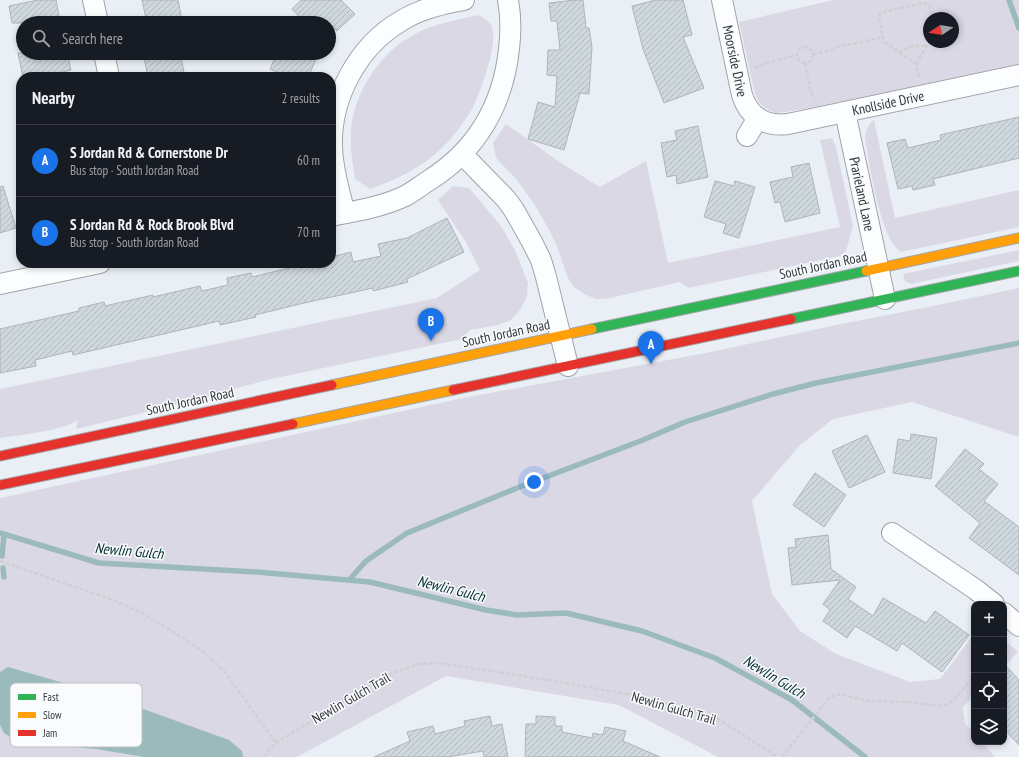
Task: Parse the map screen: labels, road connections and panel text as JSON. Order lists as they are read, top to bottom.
{
  "streets": {
    "main road": ["South Jordan Road"],
    "street": ["Moorside Drive", "Knollside Drive", "Prarieland Lane"],
    "path": ["Newlin Gulch Trail"]
  },
  "crossings": [
    ["Moorside Drive", "Knollside Drive"],
    ["Knollside Drive", "Prarieland Lane"],
    ["Prarieland Lane", "South Jordan Road"]
  ],
  "water": ["Newlin Gulch"],
  "legend": ["Fast", "Slow", "Jam"],
  "north": "left",
  "page": {
    "search": "Search here",
    "heading": ["Nearby", "2 results"],
    "list": [
      {
        "mark": "A",
        "name": "S Jordan Rd & Cornerstone Dr",
        "note": "Bus stop · South Jordan Road",
        "value": "60 m"
      },
      {
        "mark": "B",
        "name": "S Jordan Rd & Rock Brook Blvd",
        "note": "Bus stop · South Jordan Road",
        "value": "70 m"
      }
    ],
    "pins": ["B", "A"],
    "map_buttons": ["+", "−"]
  }
}
